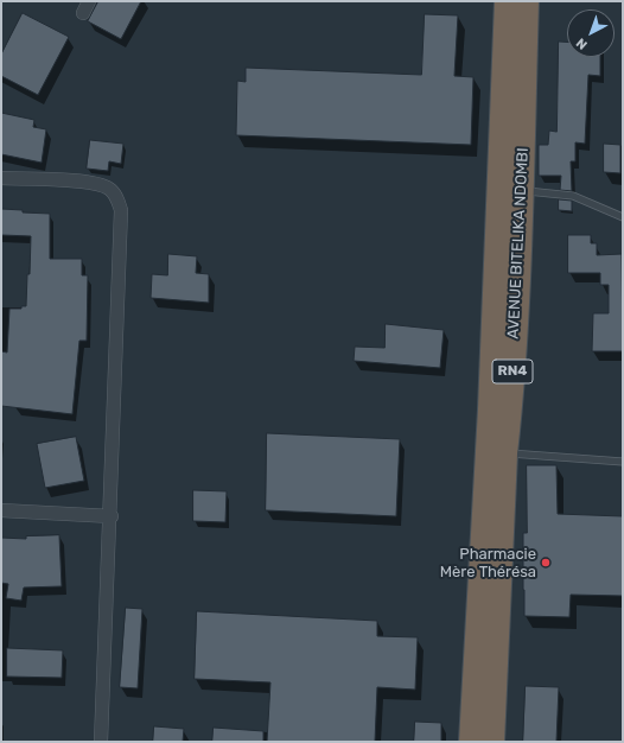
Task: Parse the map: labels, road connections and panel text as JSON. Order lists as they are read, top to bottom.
{
  "streets": {
    "highway": ["AVENUE BITELIKA NDOMBI", "RN4"]
  },
  "places": ["Pharmacie Mère Thérésa"],
  "north": "bottom left"
}
